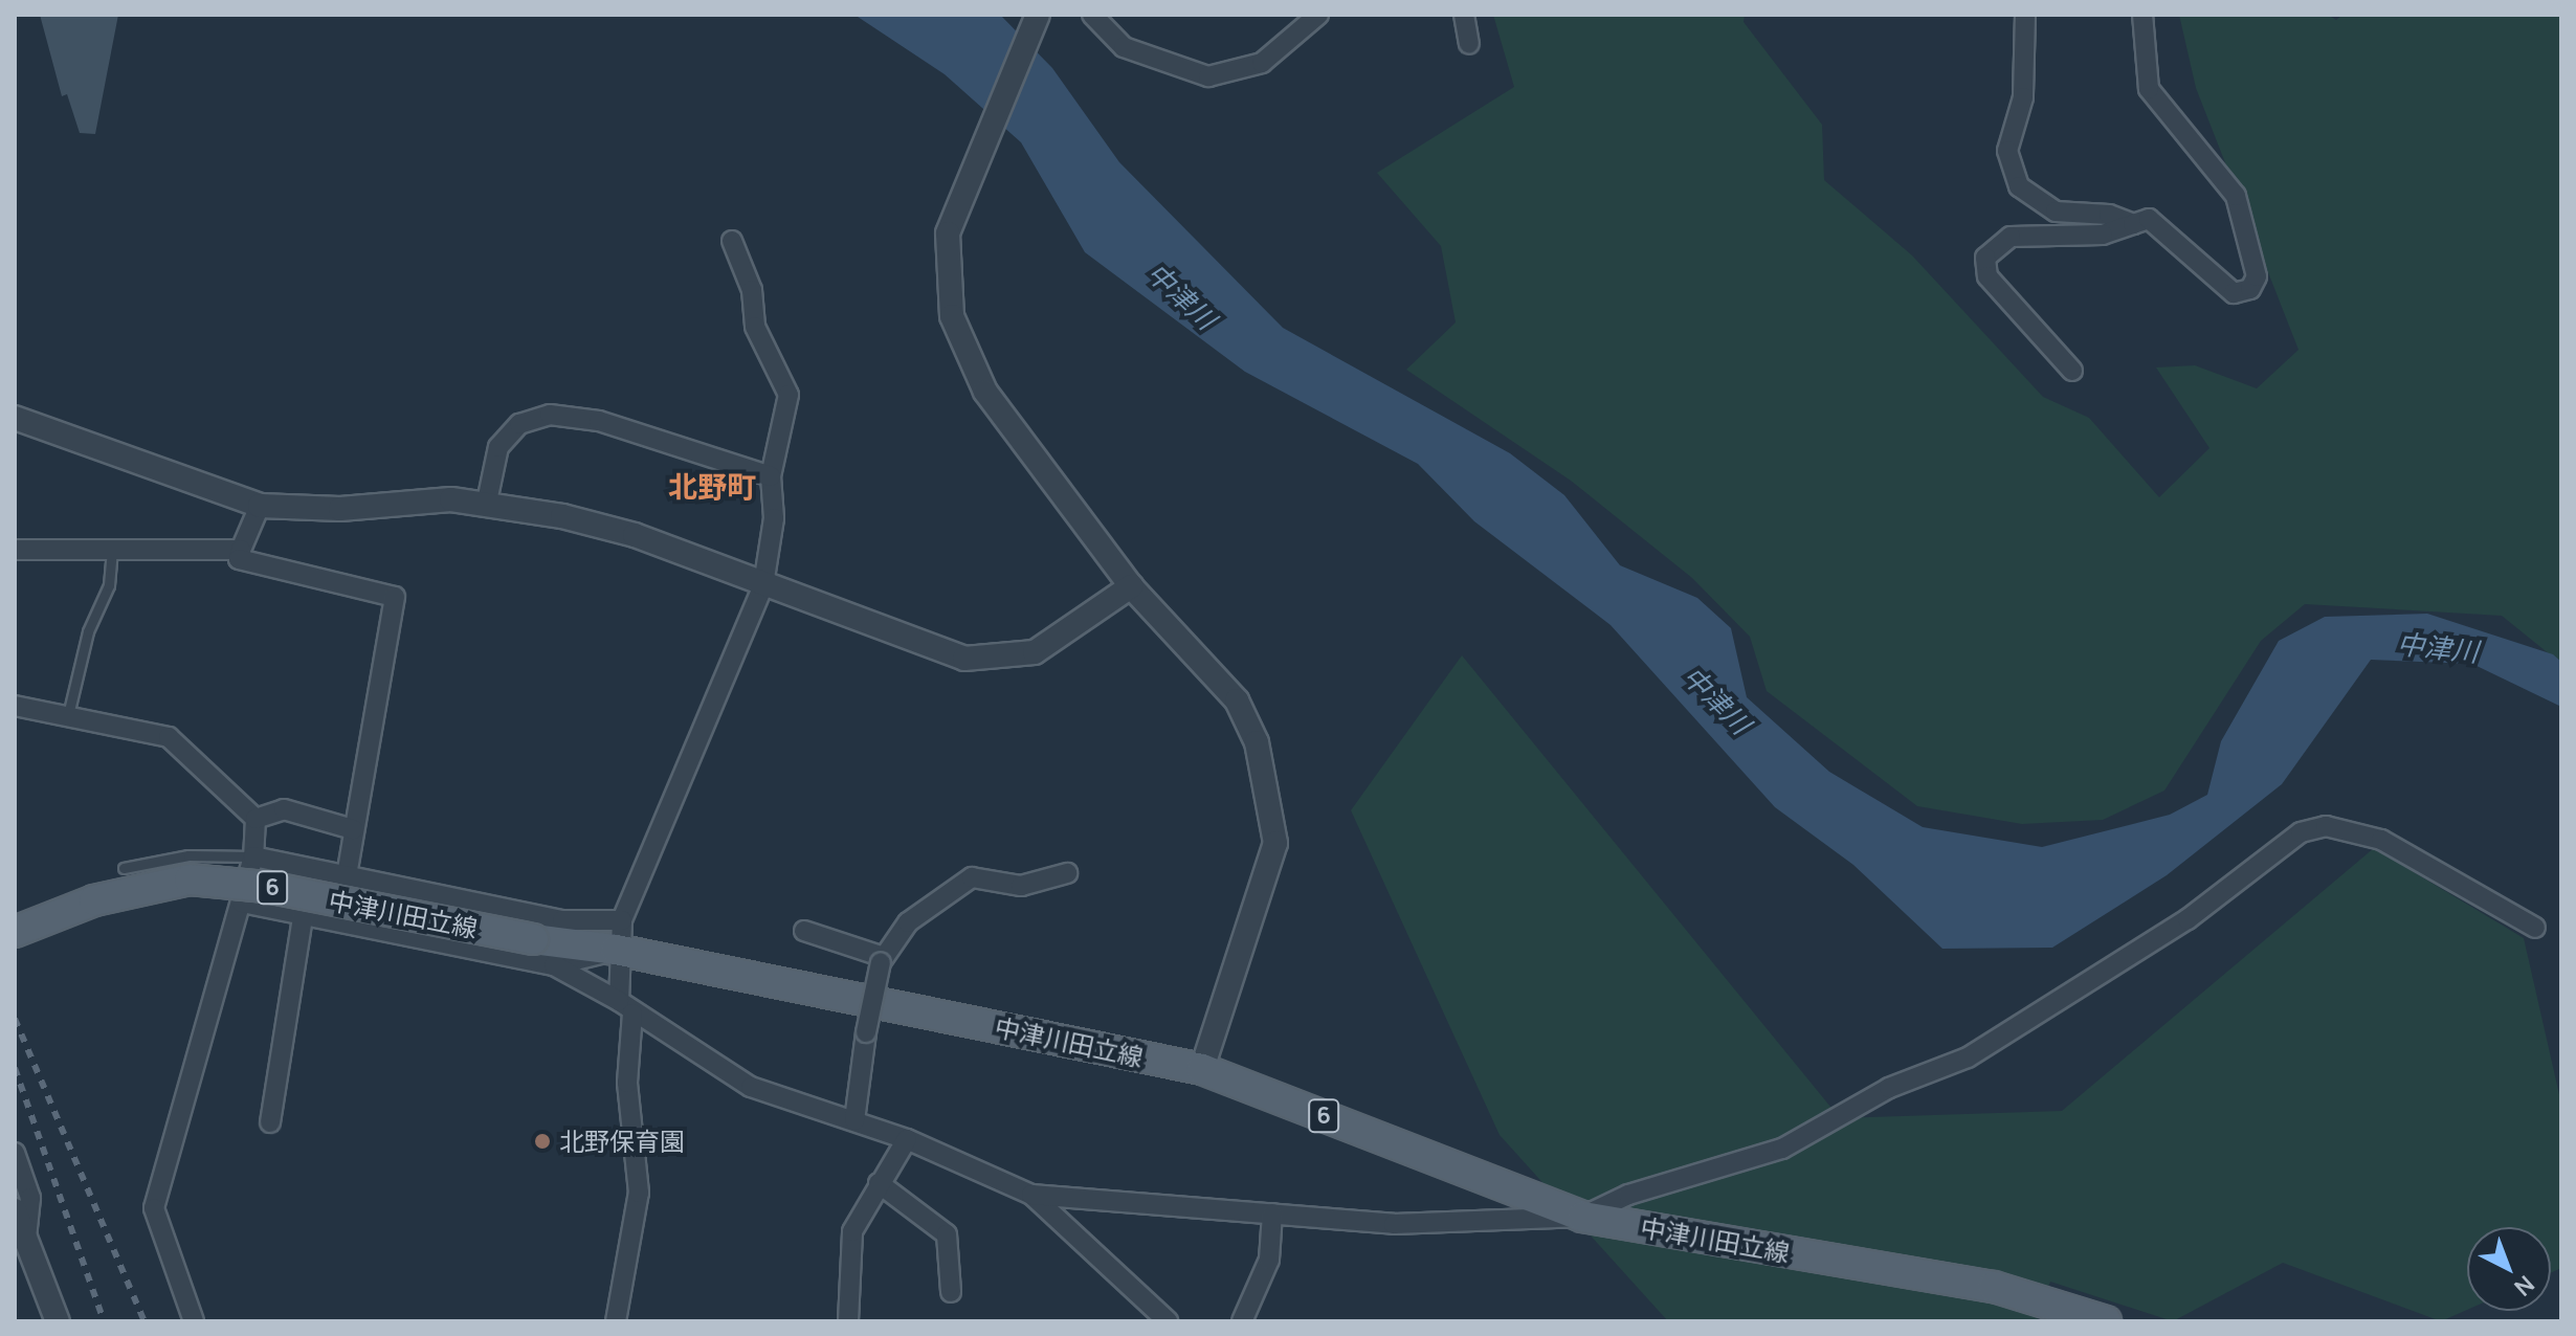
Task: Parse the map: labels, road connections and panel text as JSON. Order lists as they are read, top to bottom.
{
  "streets": {
    "main road": ["6", "中津川田立線"]
  },
  "districts": ["北野町"],
  "water": ["中津川"],
  "places": ["北野保育園"],
  "north": "bottom right"
}
